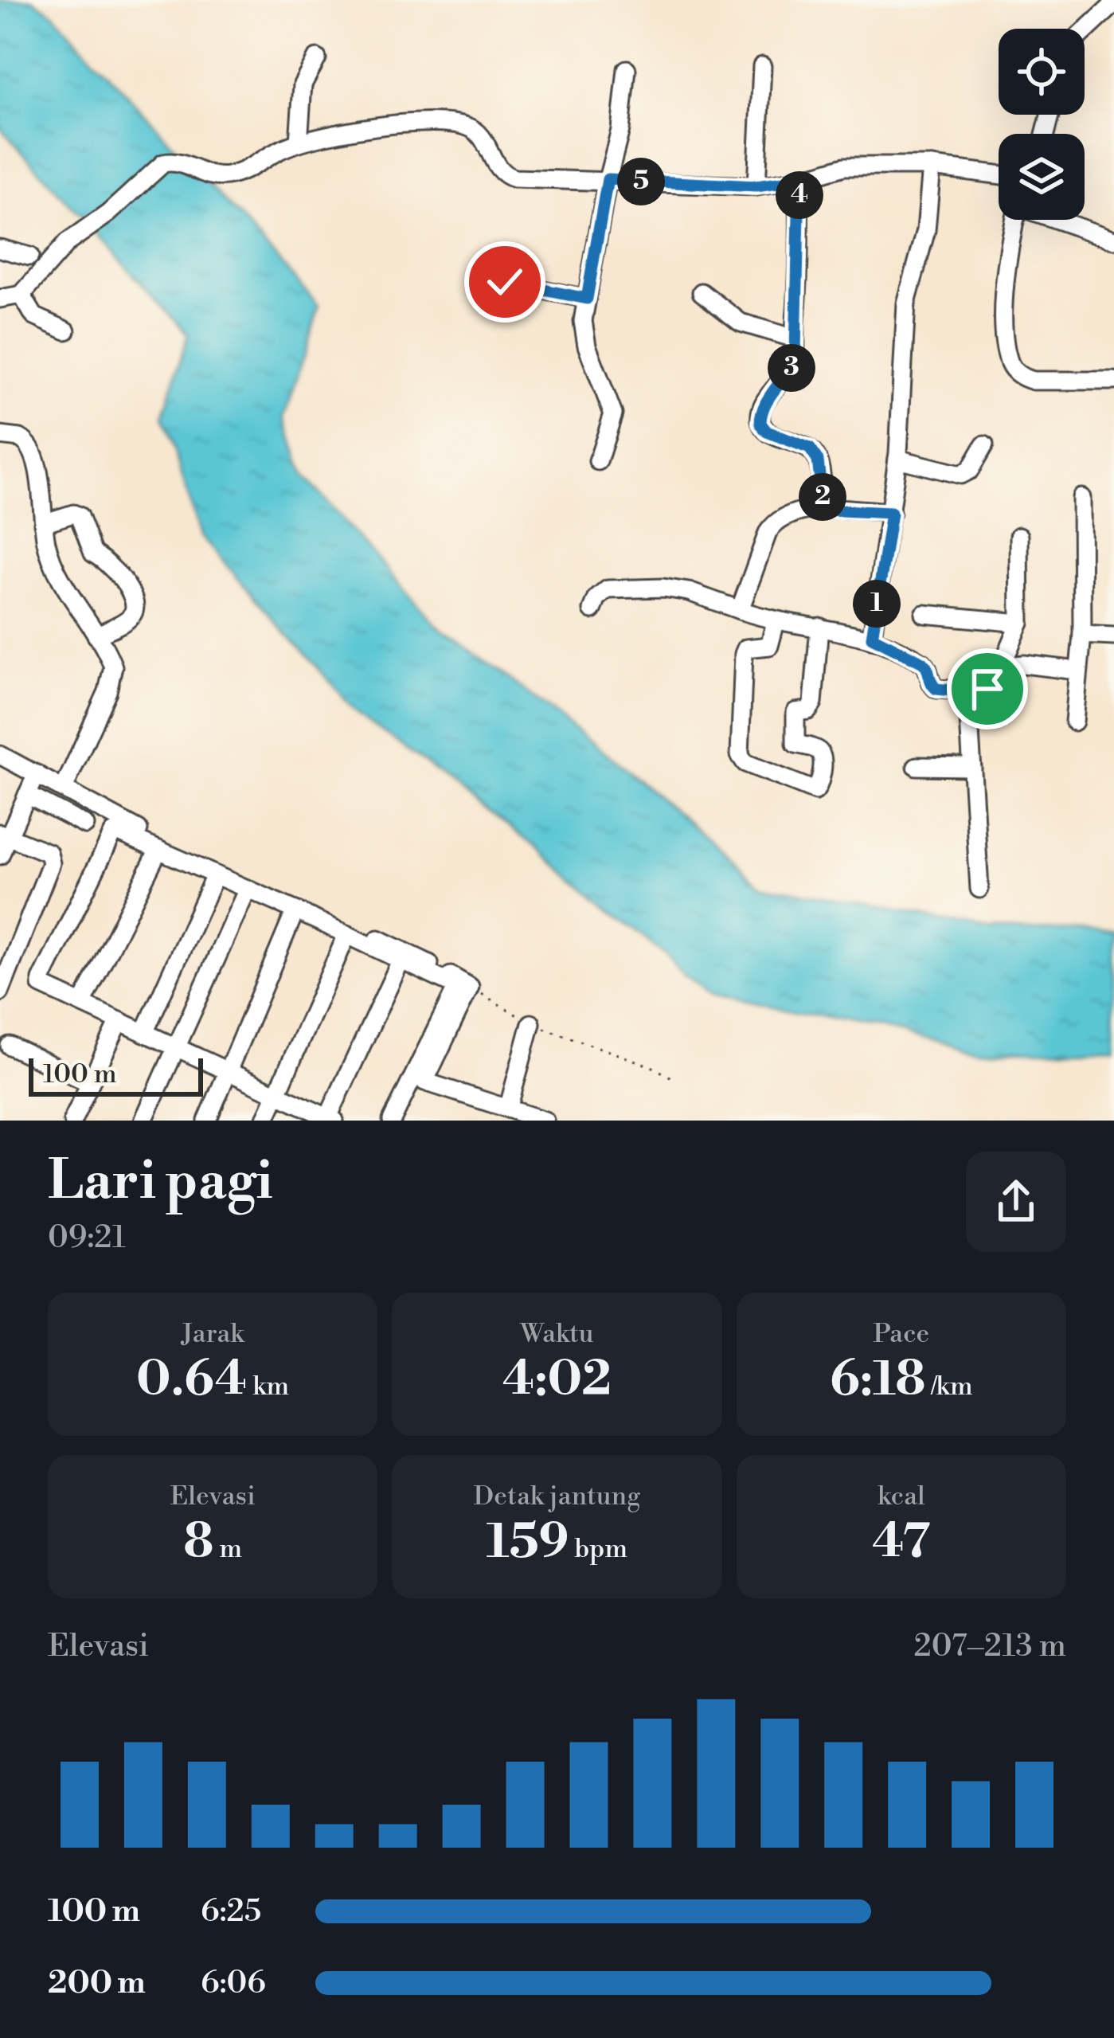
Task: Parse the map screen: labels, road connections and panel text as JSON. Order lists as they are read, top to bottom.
{
  "scale_bar": "100 m",
  "page": {
    "pins": [
      "5",
      "4",
      "3",
      "2",
      "1"
    ],
    "scale": "100 m",
    "heading": ["Lari pagi", "09:21"],
    "stats": [
      ["Jarak", "0.64 km"],
      ["Waktu", "4:02"],
      ["Pace", "6:18 /km"],
      ["Elevasi", "8 m"],
      ["Detak jantung", "159 bpm"],
      ["kcal", "47"]
    ],
    "chart": ["Elevasi", "207–213 m"],
    "list": [
      {
        "name": "100 m",
        "note": "6:25"
      },
      {
        "name": "200 m",
        "note": "6:06"
      }
    ]
  }
}
